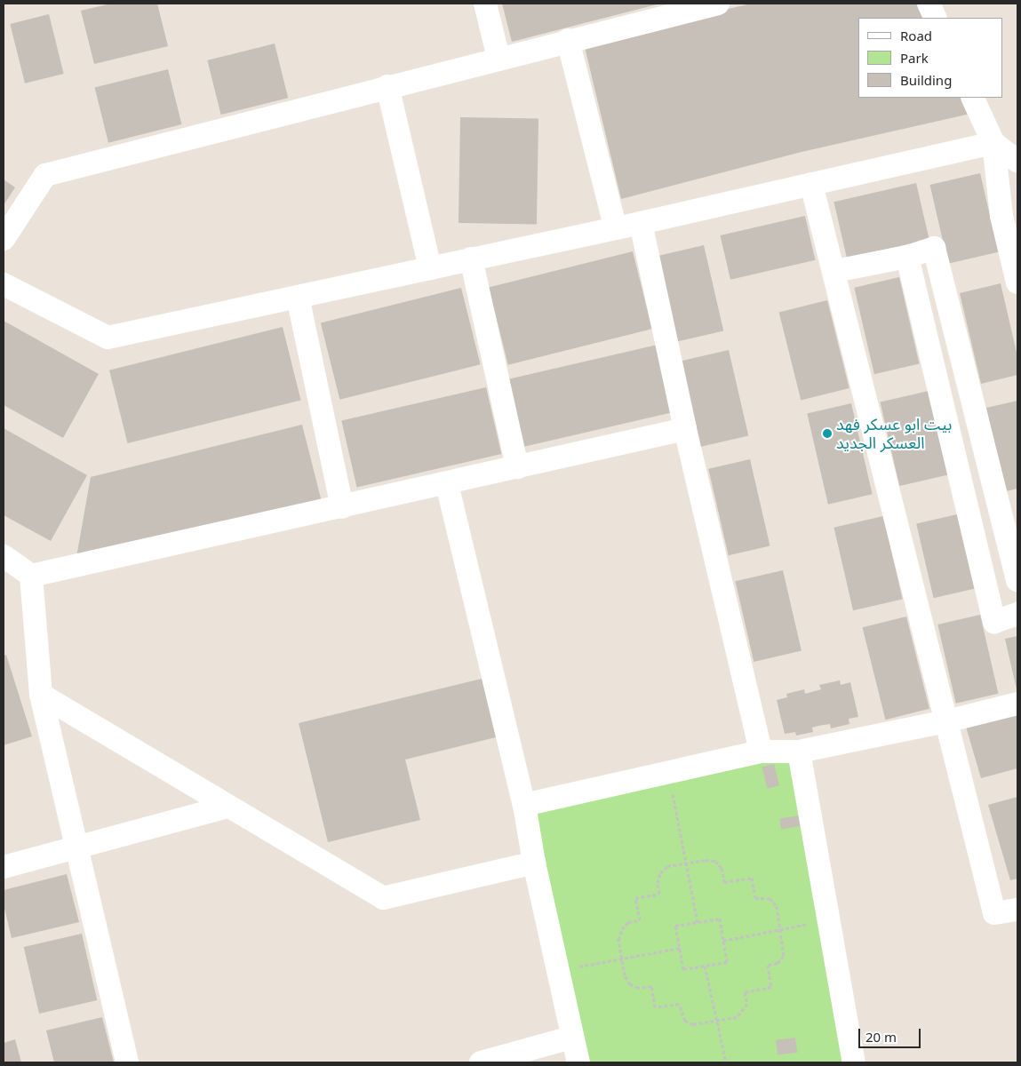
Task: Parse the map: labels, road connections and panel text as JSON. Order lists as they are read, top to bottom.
{
  "places": ["بيت ابو عسكر فهد العسكر الجديد"],
  "legend": ["Road", "Park", "Building"],
  "scale_bar": "20 m"
}
